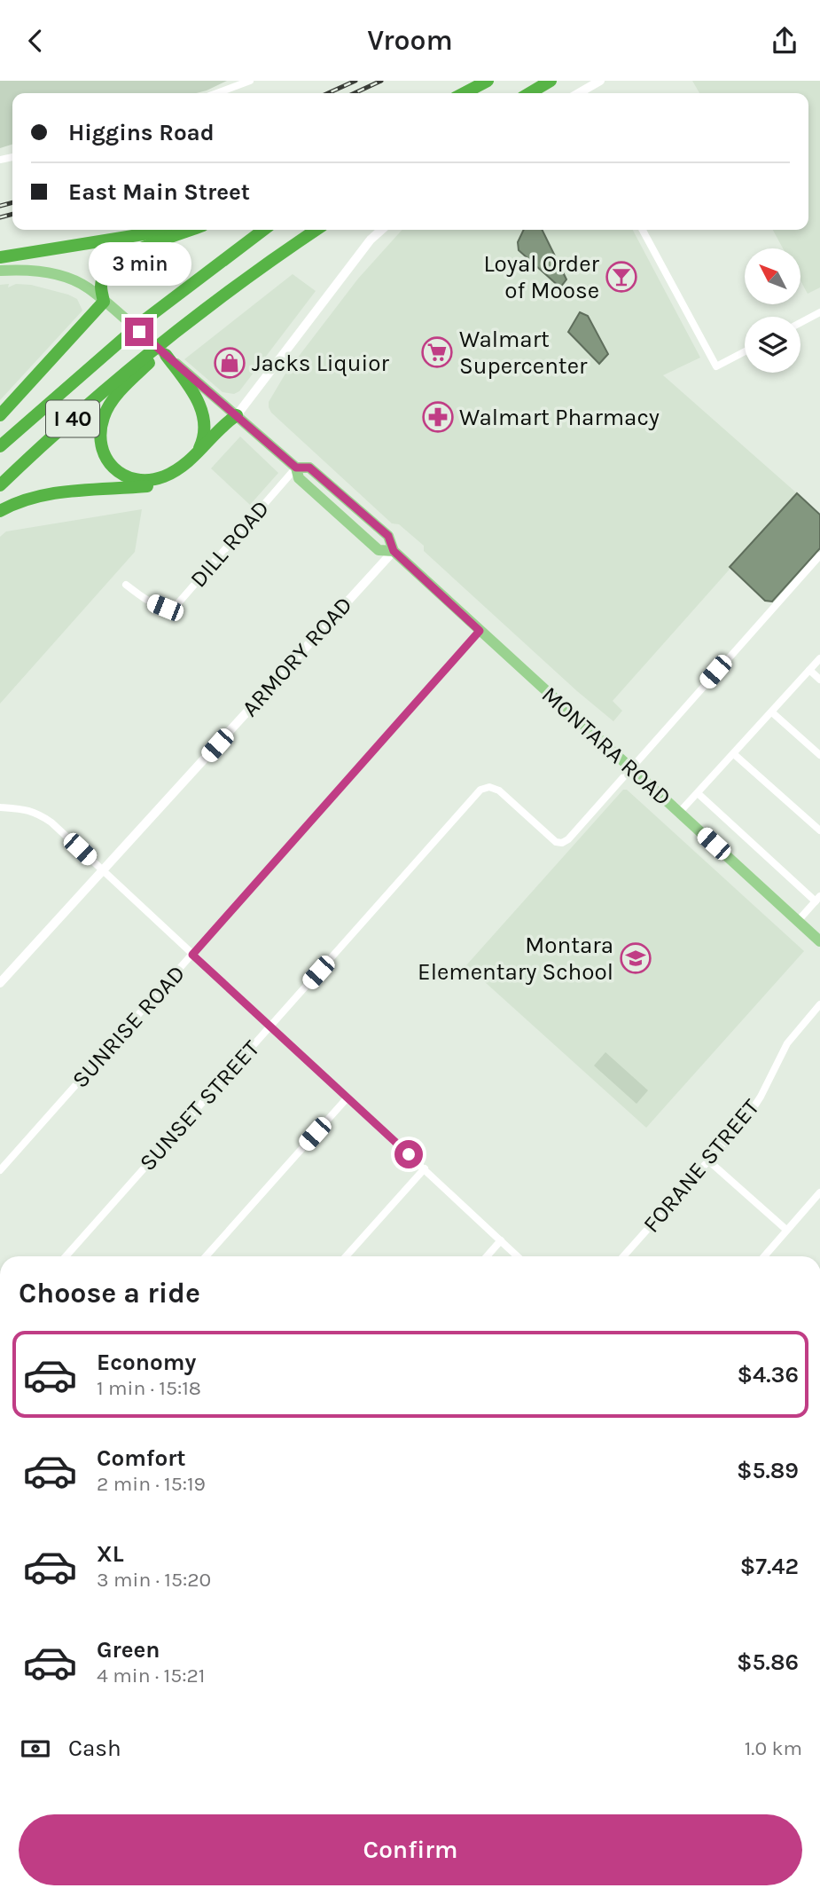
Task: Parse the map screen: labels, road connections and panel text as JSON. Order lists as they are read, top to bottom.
{
  "streets": {
    "highway": ["I 40"],
    "main road": ["ARMORY ROAD", "MONTARA ROAD"],
    "street": [
      "DILL ROAD",
      "SUNRISE ROAD",
      "SUNSET STREET",
      "FORANE STREET"
    ]
  },
  "crossings": [
    ["I 40", "MONTARA ROAD"],
    ["DILL ROAD", "MONTARA ROAD"],
    ["ARMORY ROAD", "MONTARA ROAD"],
    ["MONTARA ROAD", "SUNRISE ROAD"],
    ["MONTARA ROAD", "SUNSET STREET"]
  ],
  "places": {
    "bar": ["Loyal Order of Moose"],
    "supermarket": ["Walmart Supercenter"],
    "shop": ["Jacks Liquior"],
    "pharmacy": ["Walmart Pharmacy"],
    "school or university": ["Montara Elementary School"]
  },
  "north": "top left",
  "page": {
    "header": "Vroom",
    "banner": ["Higgins Road", "East Main Street"],
    "bubble": "3 min",
    "heading": "Choose a ride",
    "list": [
      {
        "name": "Economy",
        "note": "1 min · 15:18",
        "value": "$4.36"
      },
      {
        "name": "Comfort",
        "note": "2 min · 15:19",
        "value": "$5.89"
      },
      {
        "name": "XL",
        "note": "3 min · 15:20",
        "value": "$7.42"
      },
      {
        "name": "Green",
        "note": "4 min · 15:21",
        "value": "$5.86"
      }
    ],
    "pay": ["Cash", "1.0 km"],
    "buttons": "Confirm"
  }
}
